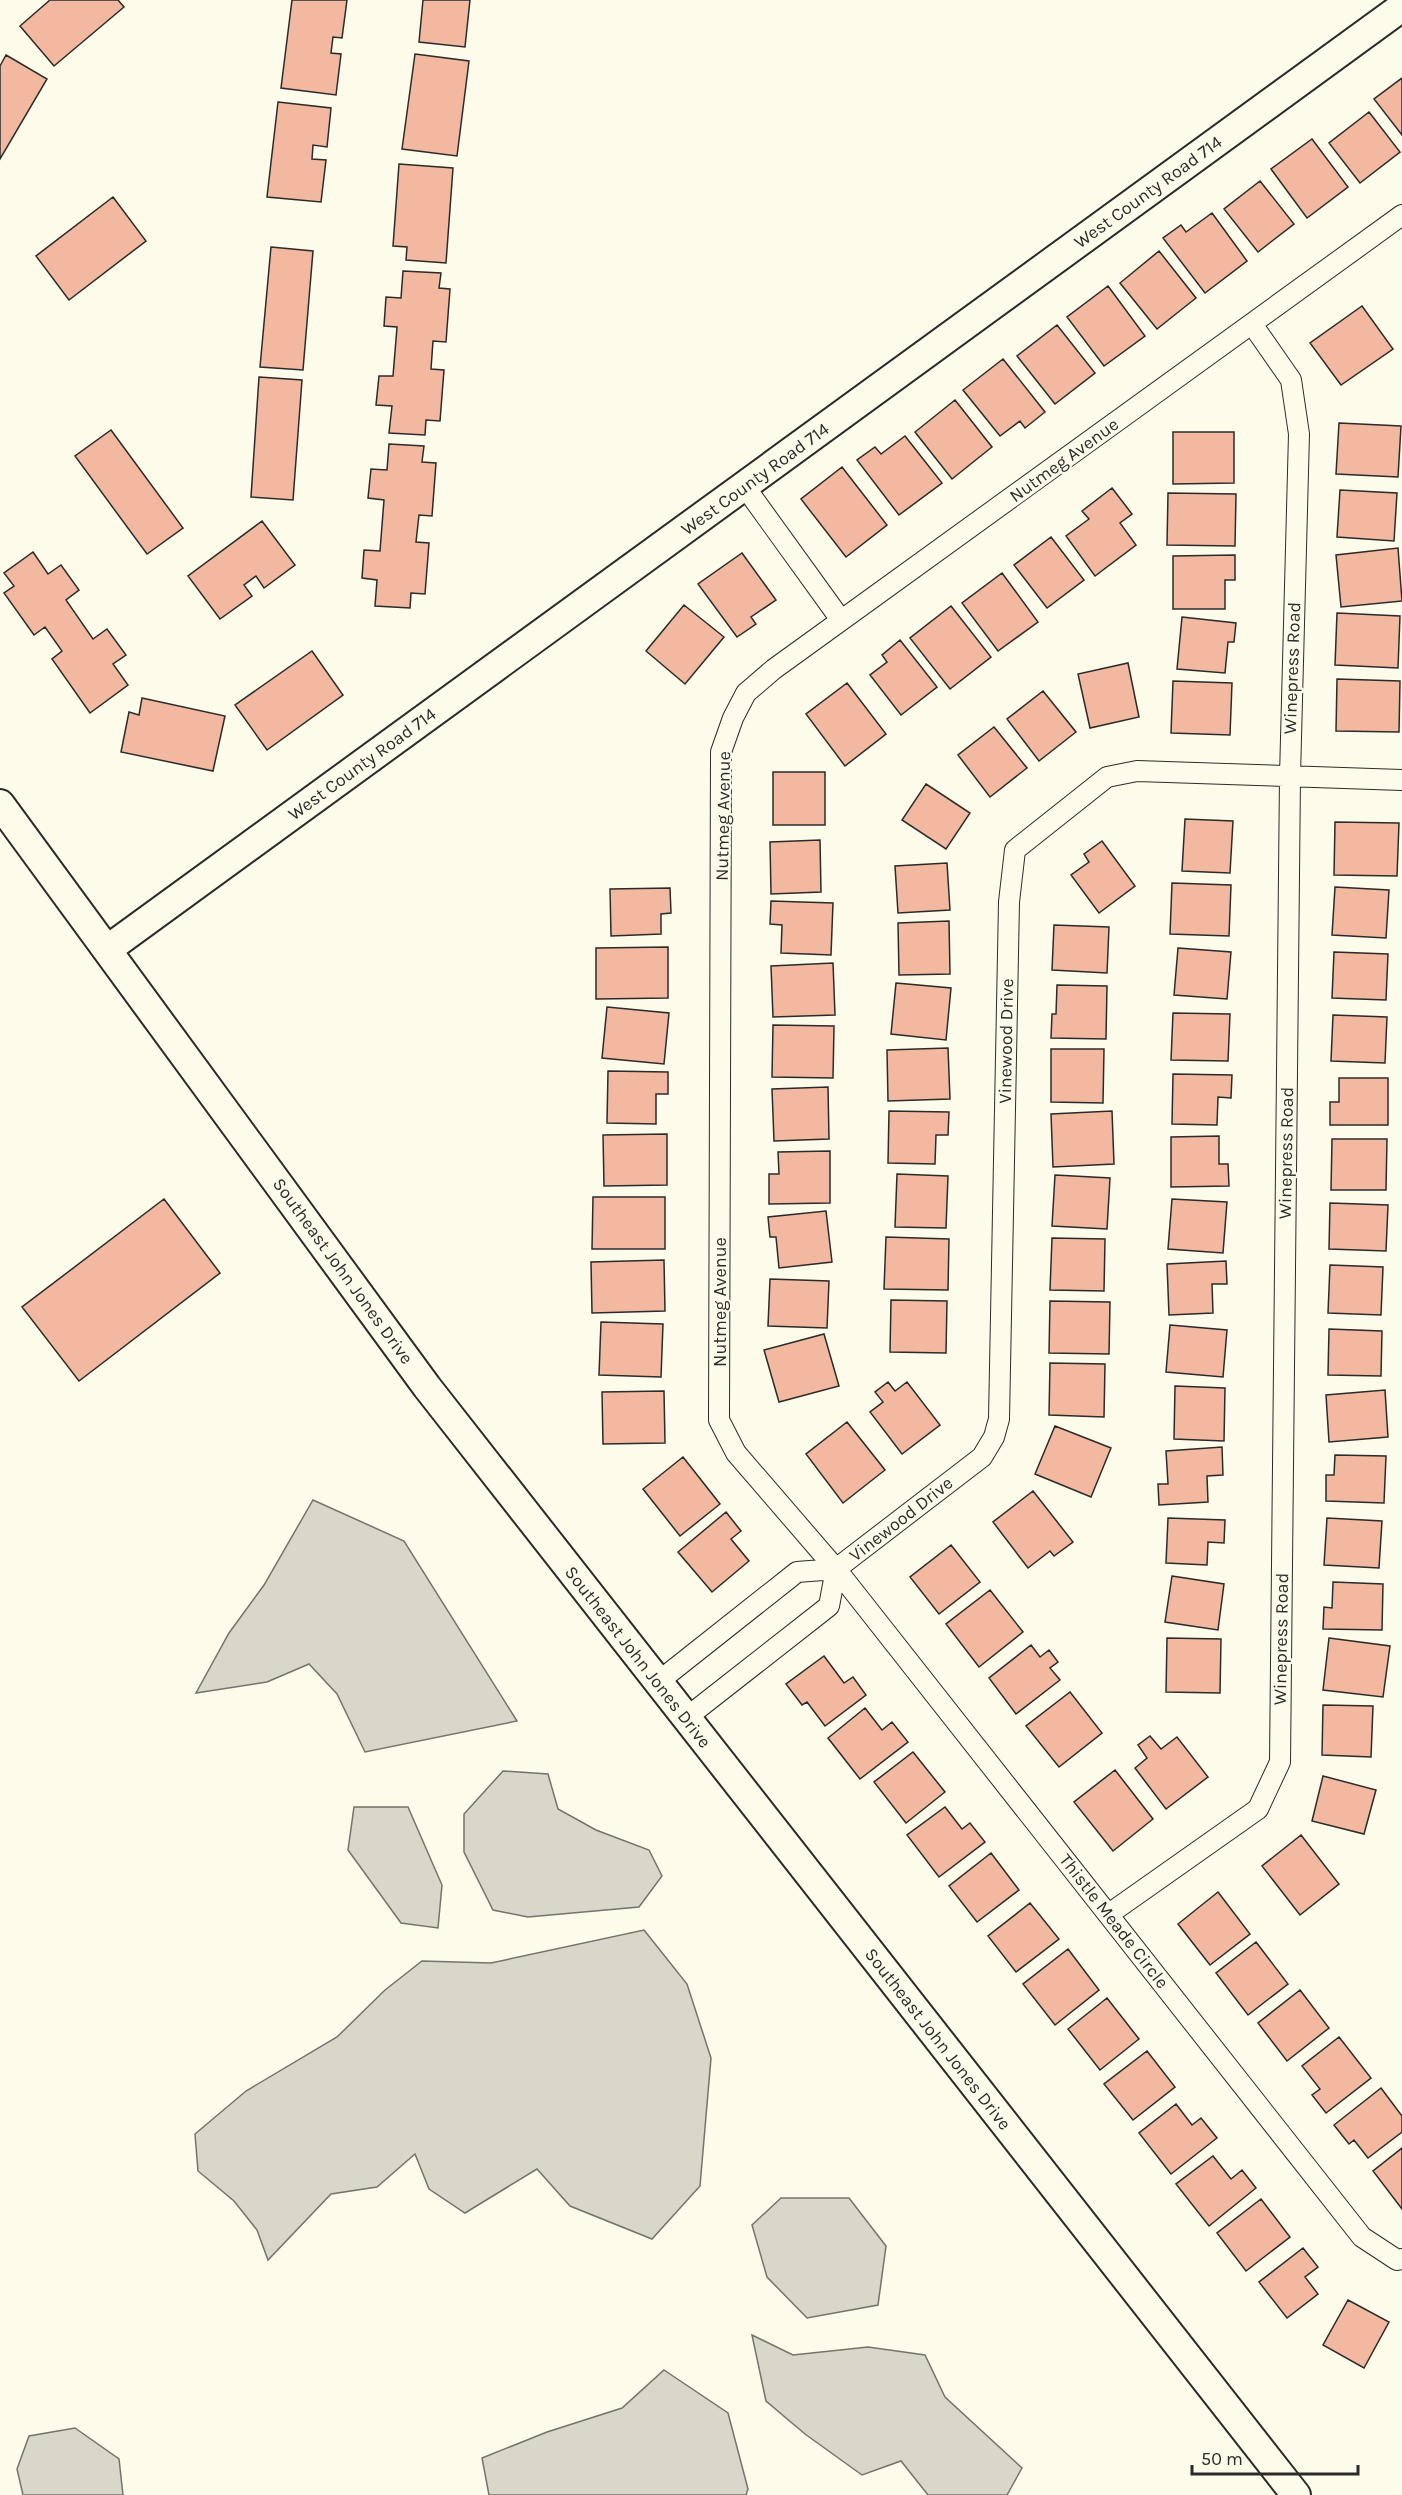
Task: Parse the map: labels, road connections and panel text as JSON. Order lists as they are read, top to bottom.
{
  "streets": {
    "main road": ["West County Road 714", "Southeast John Jones Drive"],
    "street": [
      "Nutmeg Avenue",
      "Winepress Road",
      "Vinewood Drive",
      "Thistle Meade Circle"
    ]
  },
  "crossings": [
    ["West County Road 714", "Southeast John Jones Drive"],
    ["Nutmeg Avenue", "Winepress Road"],
    ["Nutmeg Avenue", "Vinewood Drive"],
    ["Nutmeg Avenue", "Thistle Meade Circle"],
    ["Winepress Road", "Vinewood Drive"],
    ["Winepress Road", "Thistle Meade Circle"],
    ["Vinewood Drive", "Southeast John Jones Drive"],
    ["Vinewood Drive", "Thistle Meade Circle"]
  ],
  "scale_bar": "50 m"
}
